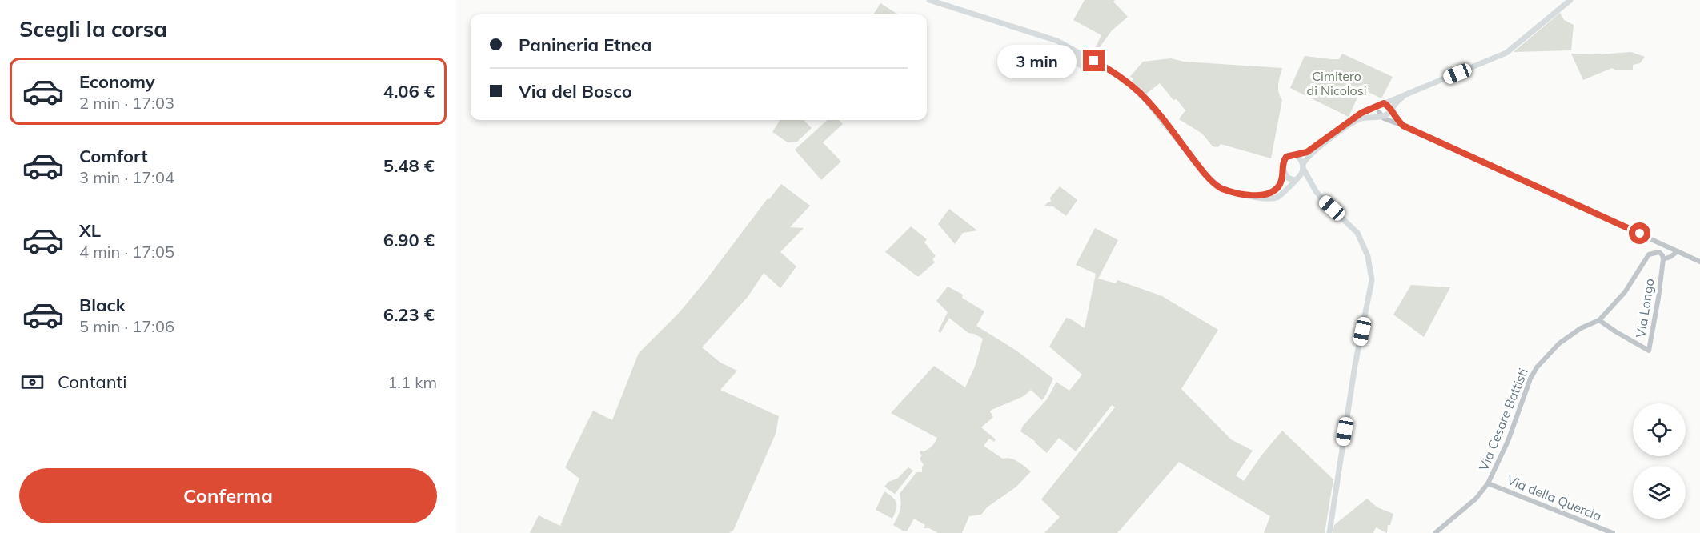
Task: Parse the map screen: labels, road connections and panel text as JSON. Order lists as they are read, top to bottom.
{
  "streets": {
    "street": ["Via Longo", "Via Cesare Battisti", "Via della Quercia"]
  },
  "crossings": [
    ["Via Longo", "Via Cesare Battisti"],
    ["Via Cesare Battisti", "Via della Quercia"]
  ],
  "parks": ["Cimitero di Nicolosi"],
  "page": {
    "heading": "Scegli la corsa",
    "banner": ["Panineria Etnea", "Via del Bosco"],
    "bubble": "3 min",
    "list": [
      {
        "name": "Economy",
        "note": "2 min · 17:03",
        "value": "4.06 €"
      },
      {
        "name": "Comfort",
        "note": "3 min · 17:04",
        "value": "5.48 €"
      },
      {
        "name": "XL",
        "note": "4 min · 17:05",
        "value": "6.90 €"
      },
      {
        "name": "Black",
        "note": "5 min · 17:06",
        "value": "6.23 €"
      }
    ],
    "pay": ["Contanti", "1.1 km"],
    "buttons": "Conferma"
  }
}
